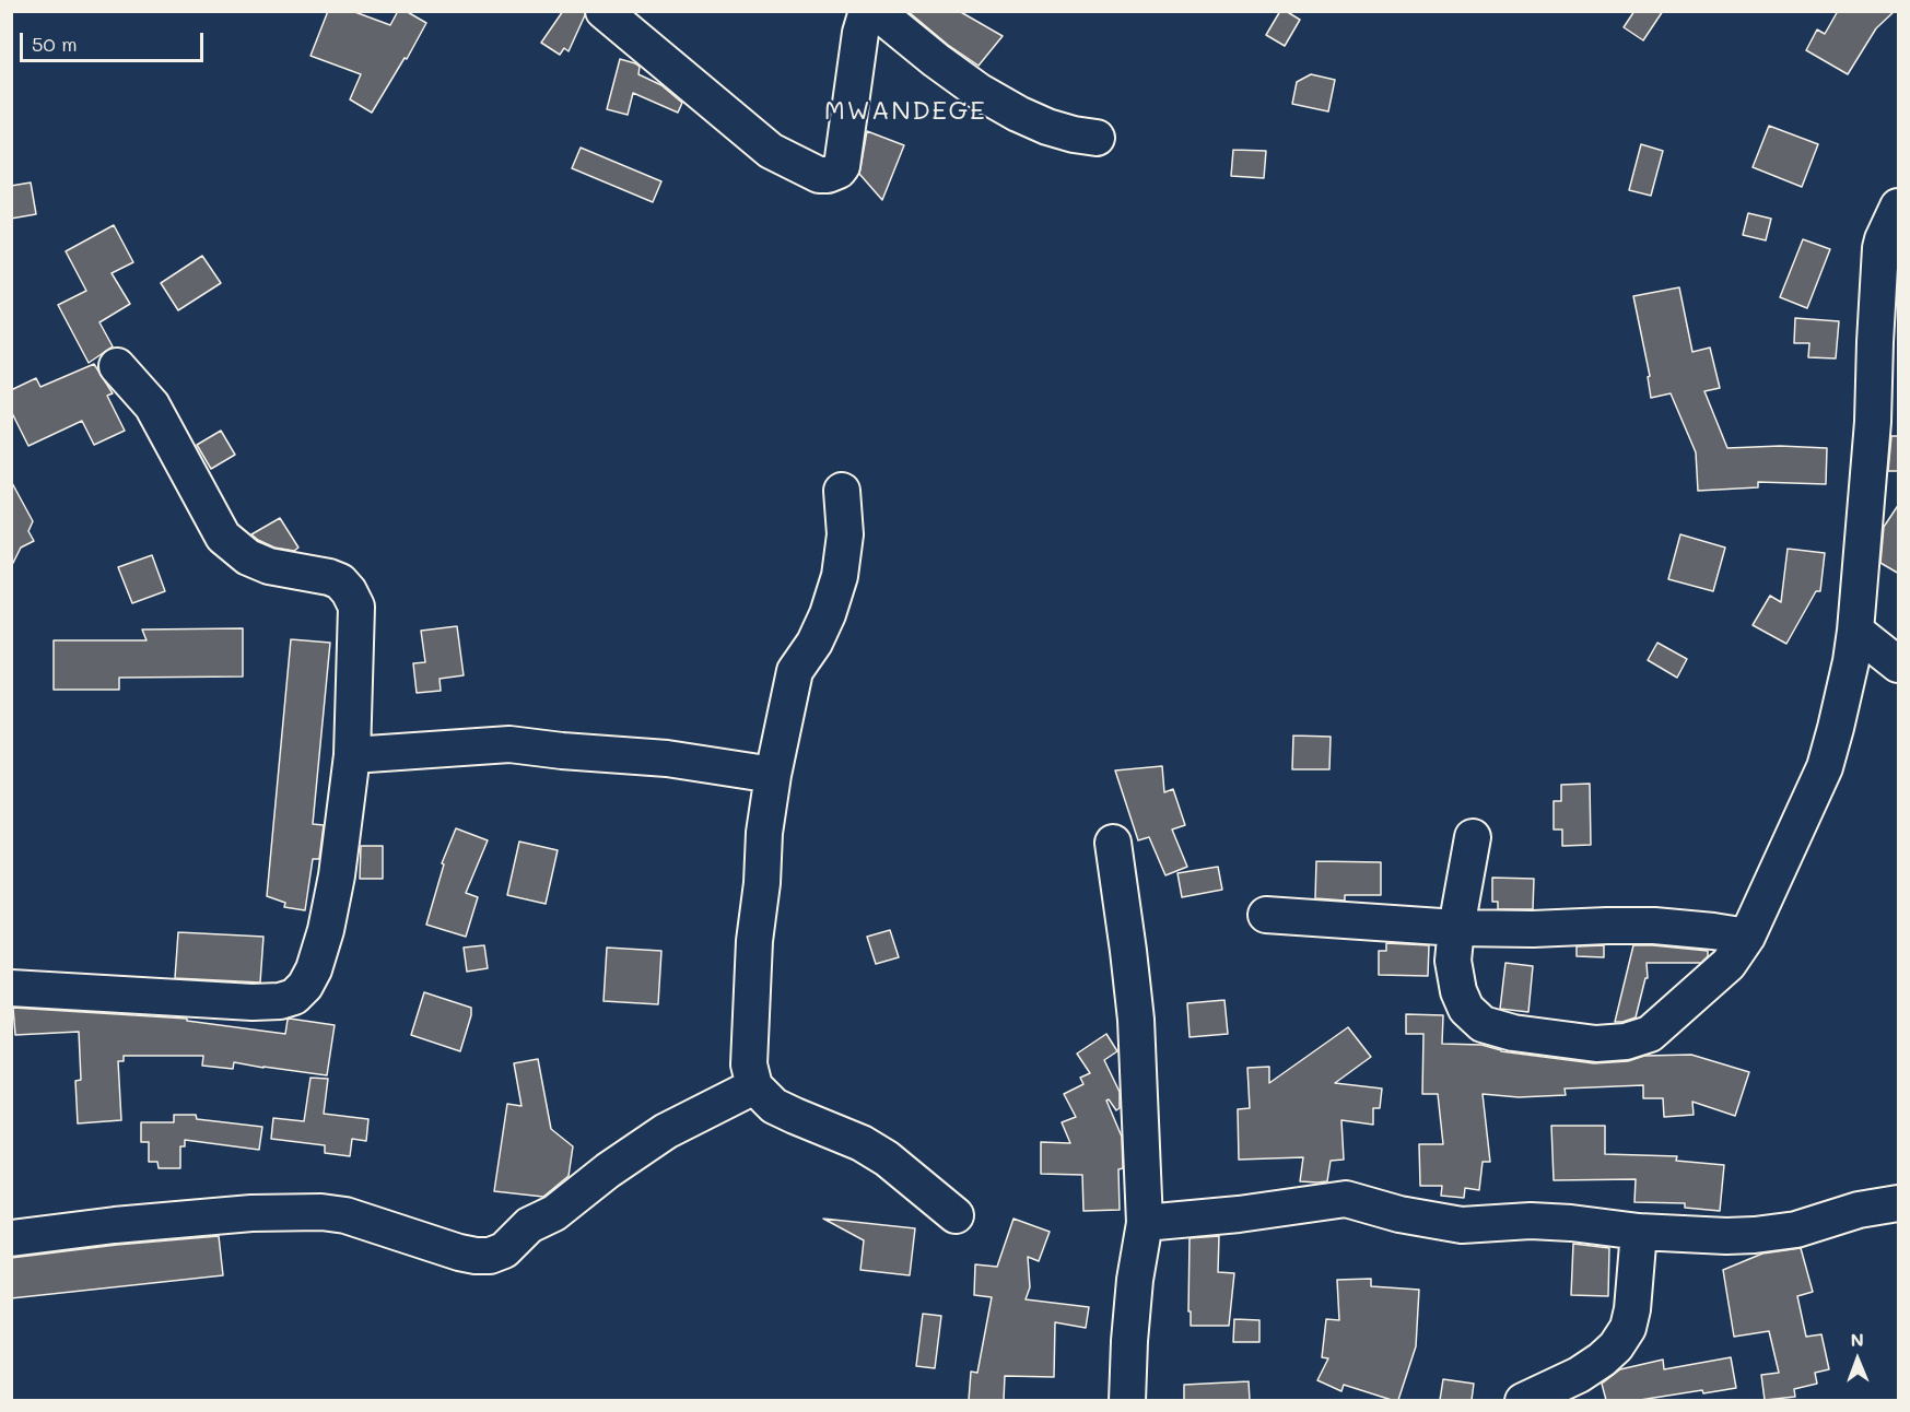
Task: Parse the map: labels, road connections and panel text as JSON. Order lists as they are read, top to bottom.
{
  "districts": ["MWANDEGE"],
  "scale_bar": "50 m",
  "north": "top"
}
